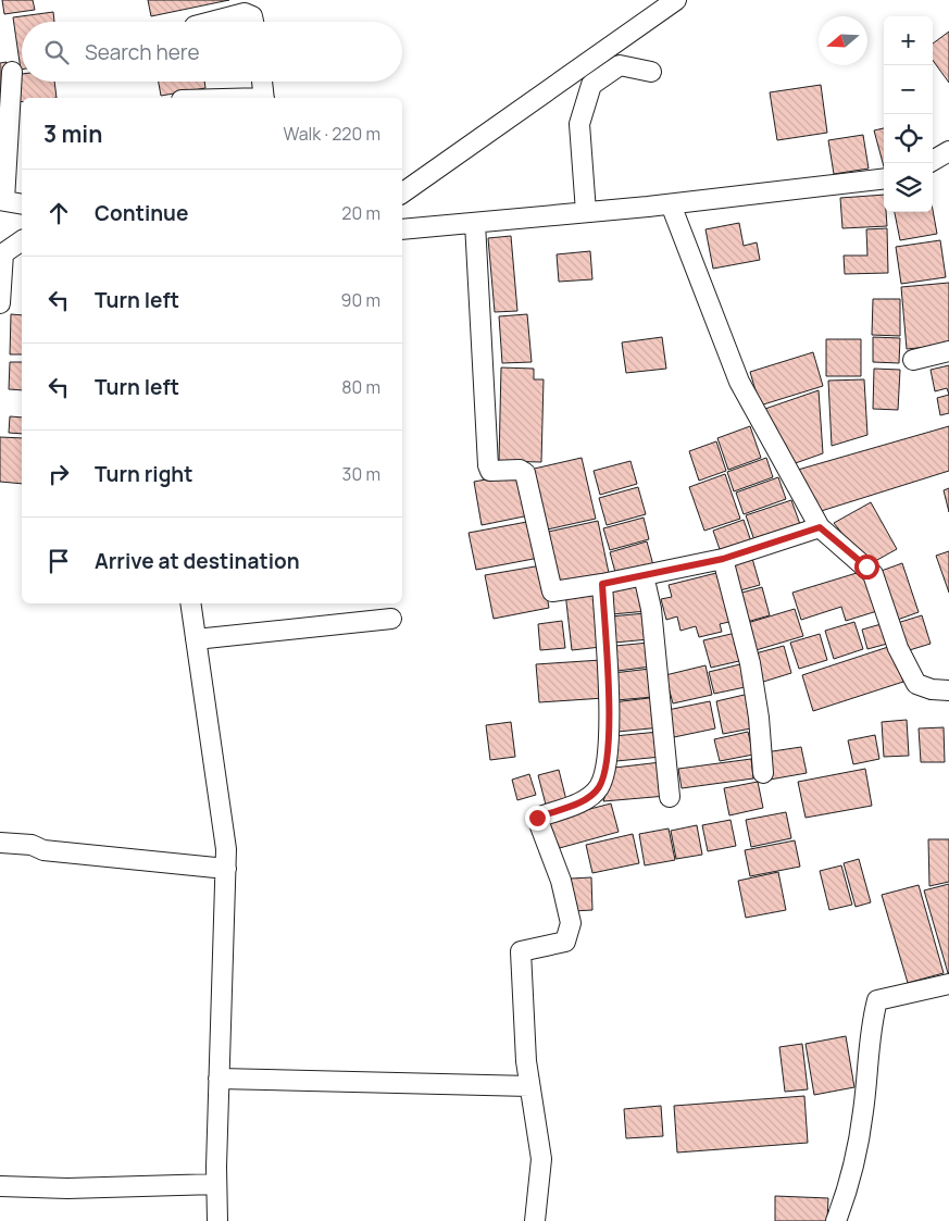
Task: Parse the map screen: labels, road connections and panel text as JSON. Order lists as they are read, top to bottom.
{
  "north": "left",
  "page": {
    "map_buttons": ["+", "−"],
    "search": "Search here",
    "heading": ["3 min", "Walk · 220 m"],
    "list": [
      ["Continue", "20 m"],
      ["Turn left", "90 m"],
      ["Turn left", "80 m"],
      ["Turn right", "30 m"],
      "Arrive at destination"
    ]
  }
}
